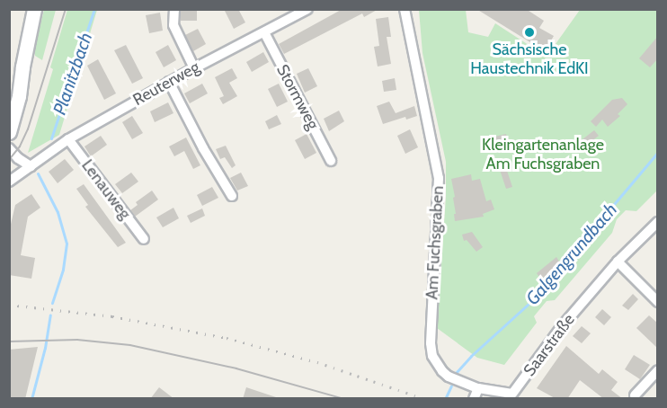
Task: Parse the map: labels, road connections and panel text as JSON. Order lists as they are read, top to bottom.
{
  "streets": {
    "street": [
      "Reuterweg",
      "Stormweg",
      "Lenauweg",
      "Am Fuchsgraben",
      "Saarstraße"
    ]
  },
  "crossings": [
    ["Reuterweg", "Stormweg"],
    ["Reuterweg", "Lenauweg"],
    ["Am Fuchsgraben", "Saarstraße"]
  ],
  "water": ["Planitzbach", "Galgengrundbach"],
  "parks": ["Kleingartenanlage Am Fuchsgraben"],
  "places": ["Sächsische Haustechnik EdKI"]
}
